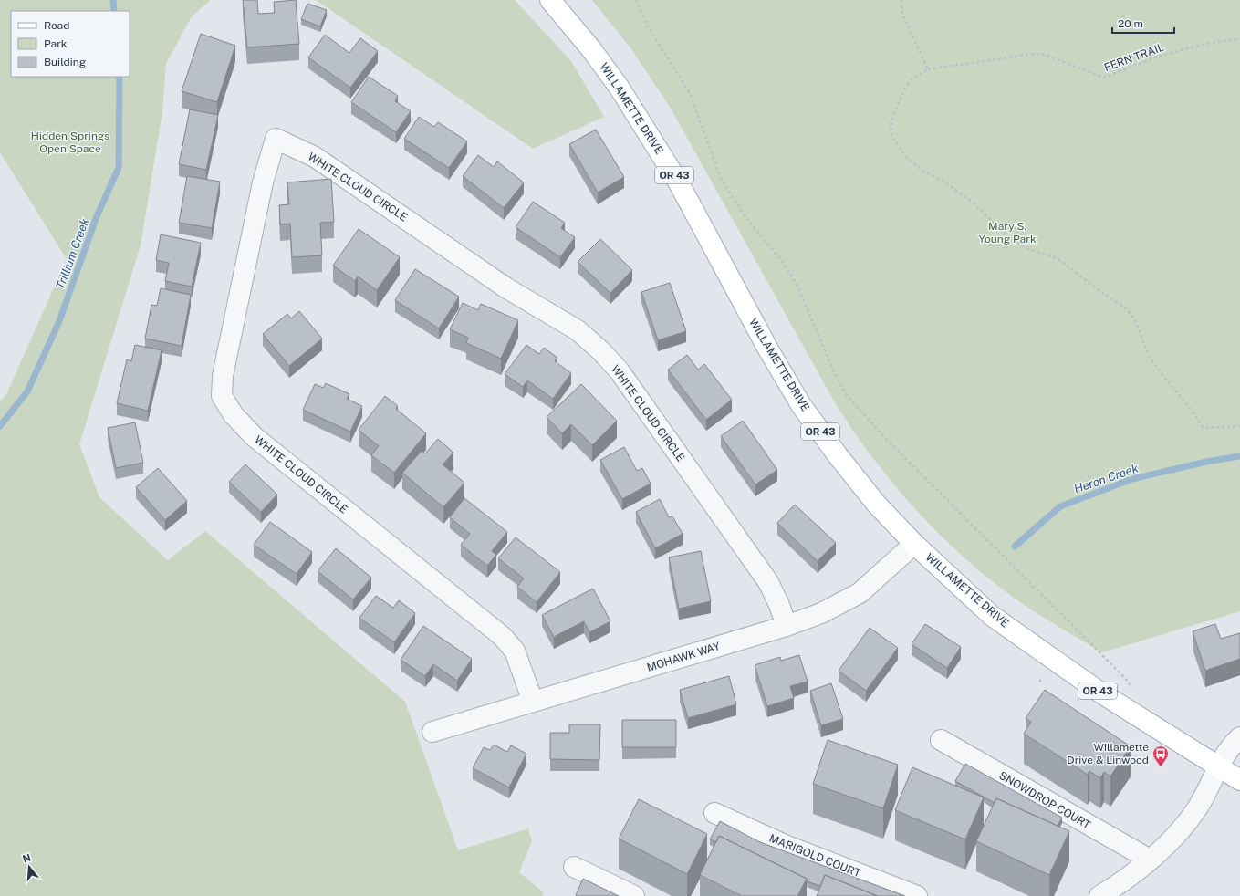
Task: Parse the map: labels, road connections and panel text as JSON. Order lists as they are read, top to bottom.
{
  "streets": {
    "main road": ["WILLAMETTE DRIVE", "OR 43"],
    "street": [
      "WHITE CLOUD CIRCLE",
      "MOHAWK WAY",
      "SNOWDROP COURT",
      "MARIGOLD COURT"
    ],
    "path": ["FERN TRAIL"]
  },
  "crossings": [
    ["WILLAMETTE DRIVE", "MOHAWK WAY"],
    ["WHITE CLOUD CIRCLE", "MOHAWK WAY"]
  ],
  "water": ["Trillium Creek", "Heron Creek"],
  "parks": ["Hidden Springs Open Space", "Mary S. Young Park"],
  "places": {
    "bus stop": ["Willamette Drive & Linwood"]
  },
  "legend": ["Road", "Park", "Building"],
  "scale_bar": "20 m",
  "north": "top"
}
